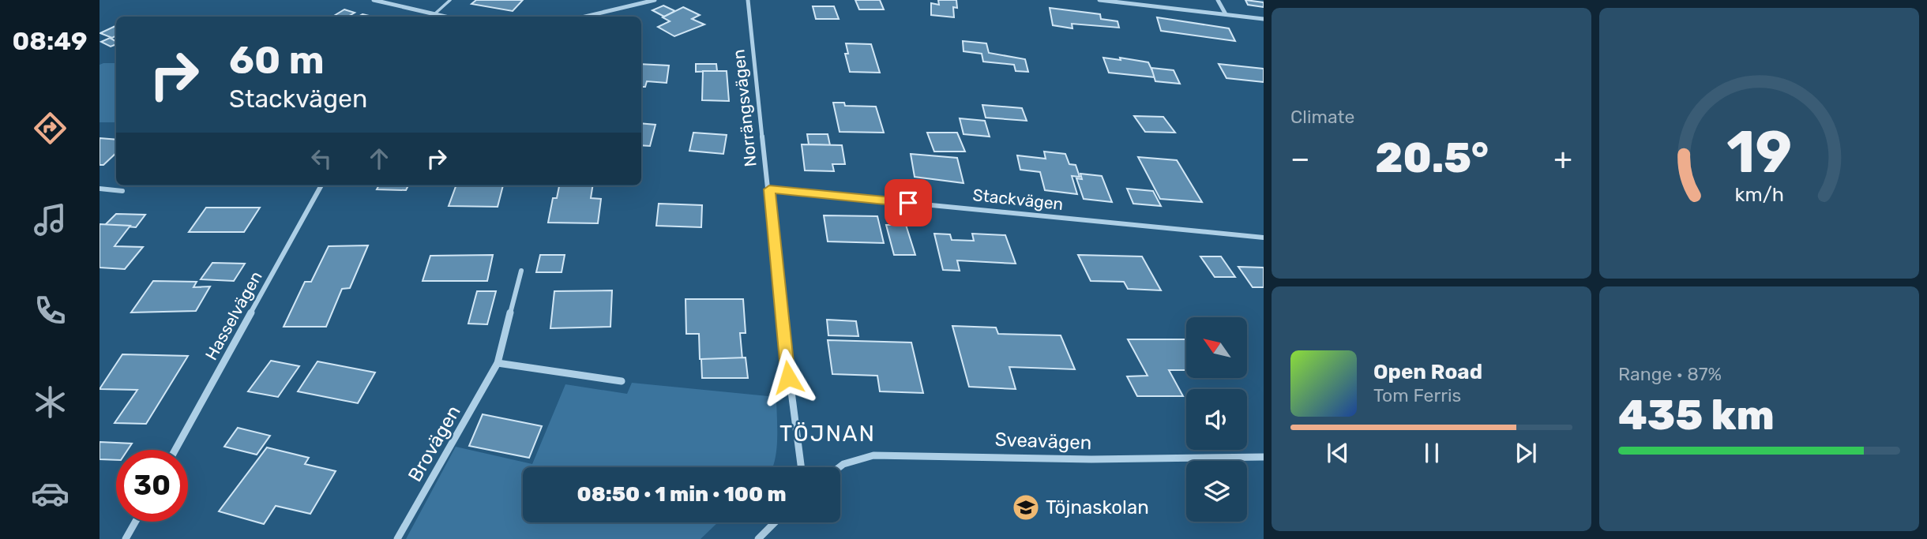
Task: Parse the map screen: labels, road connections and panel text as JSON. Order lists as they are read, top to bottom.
{
  "streets": {
    "street": [
      "Norrängsvägen",
      "Stackvägen",
      "Hasselvägen",
      "Sveavägen",
      "Brovägen"
    ]
  },
  "crossings": [
    ["Norrängsvägen", "Stackvägen"]
  ],
  "districts": ["TÖJNAN"],
  "places": {
    "school or university": ["Töjnaskolan"]
  },
  "north": "top left",
  "page": {
    "tabs": "08:49",
    "tile": [
      "Climate",
      ["Range · 87%", "435 km"]
    ],
    "turn": ["60 m", "Stackvägen"],
    "heat": ["−", "20.5°", "+"],
    "song": ["Open Road", "Tom Ferris"],
    "limit": "30",
    "trip": "08:50 · 1 min · 100 m",
    "gauge": ["19", "km/h"]
  }
}
